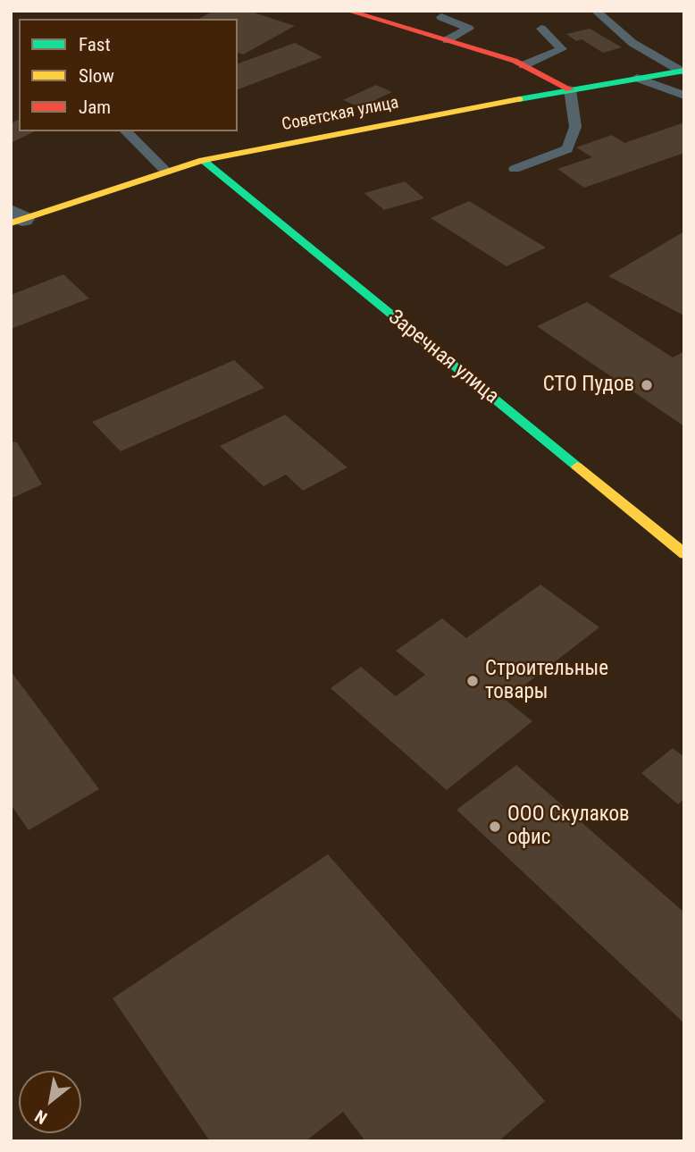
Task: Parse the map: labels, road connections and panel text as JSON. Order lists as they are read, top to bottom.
{
  "streets": {
    "main road": ["Советская улица", "Заречная улица"]
  },
  "crossings": [
    ["Советская улица", "Заречная улица"]
  ],
  "places": ["СТО Пудов", "Строительные товары", "ООО Скулаков офис"],
  "legend": ["Fast", "Slow", "Jam"],
  "north": "bottom left"
}
